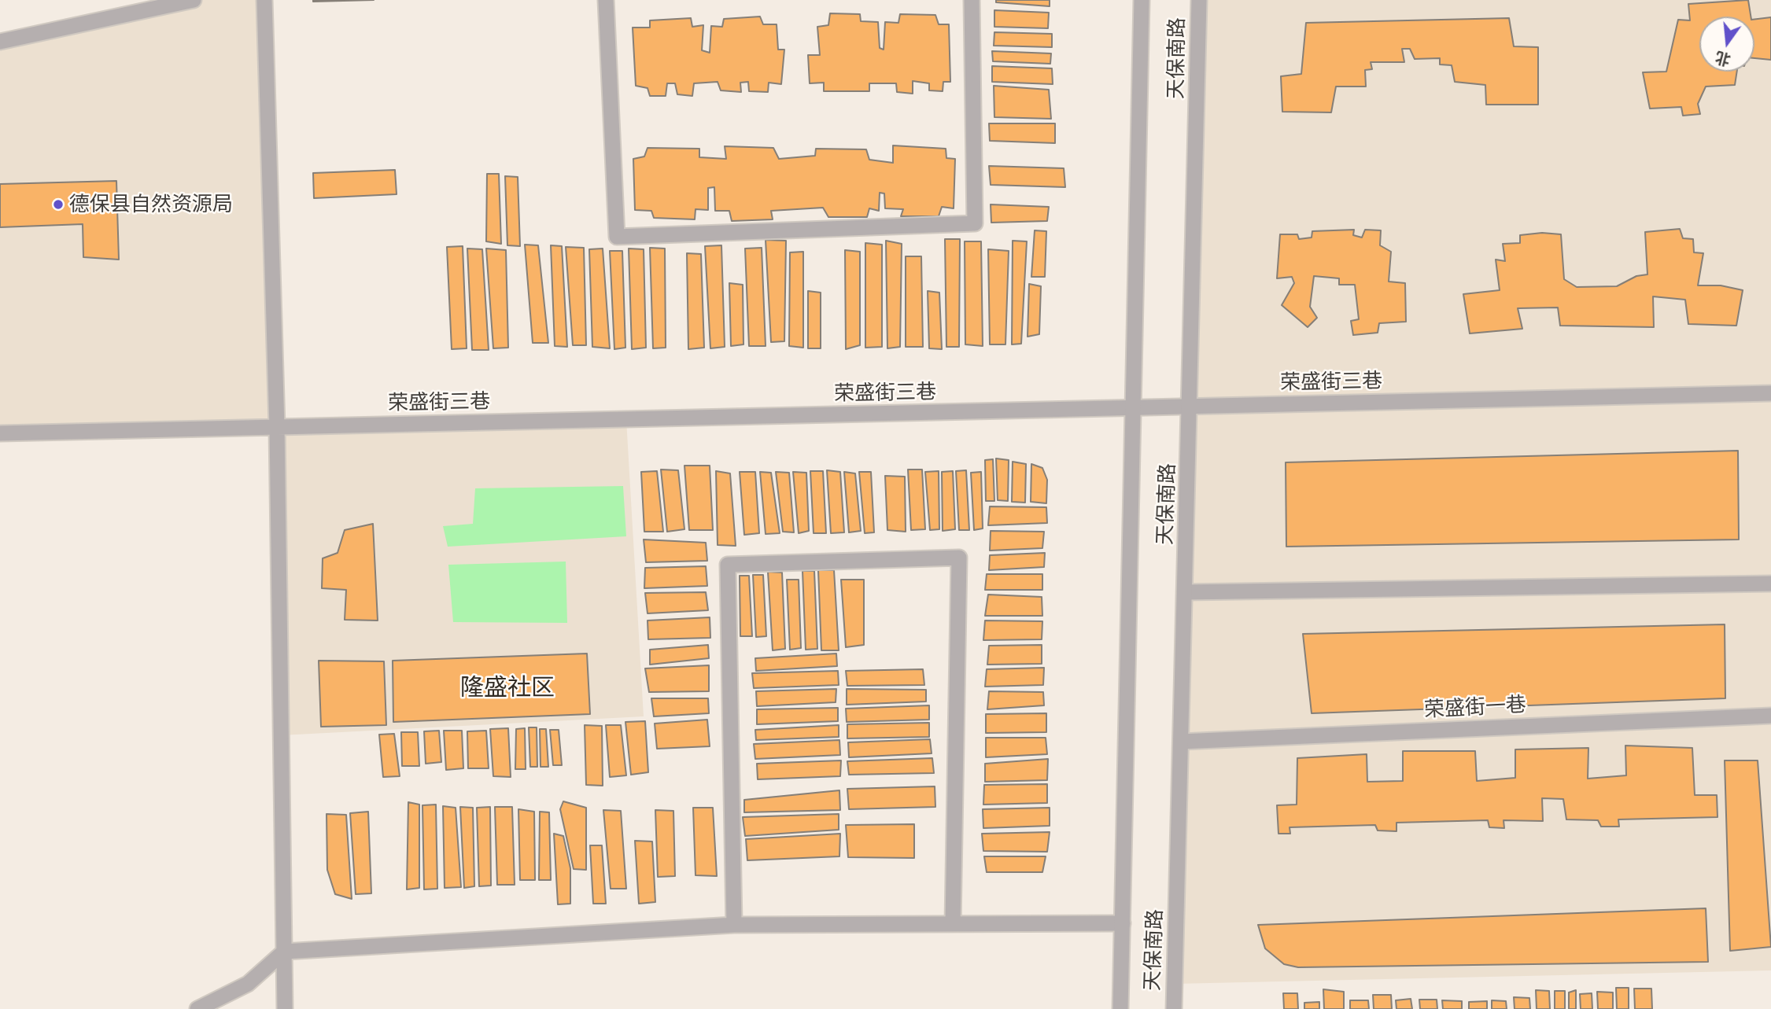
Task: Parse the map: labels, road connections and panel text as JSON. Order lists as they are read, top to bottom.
{
  "streets": {
    "street": ["天保南路", "荣盛街三巷", "荣盛街一巷"]
  },
  "crossings": [
    ["天保南路", "荣盛街三巷"],
    ["天保南路", "荣盛街一巷"]
  ],
  "districts": ["隆盛社区"],
  "places": ["德保县自然资源局"],
  "north": "bottom"
}
